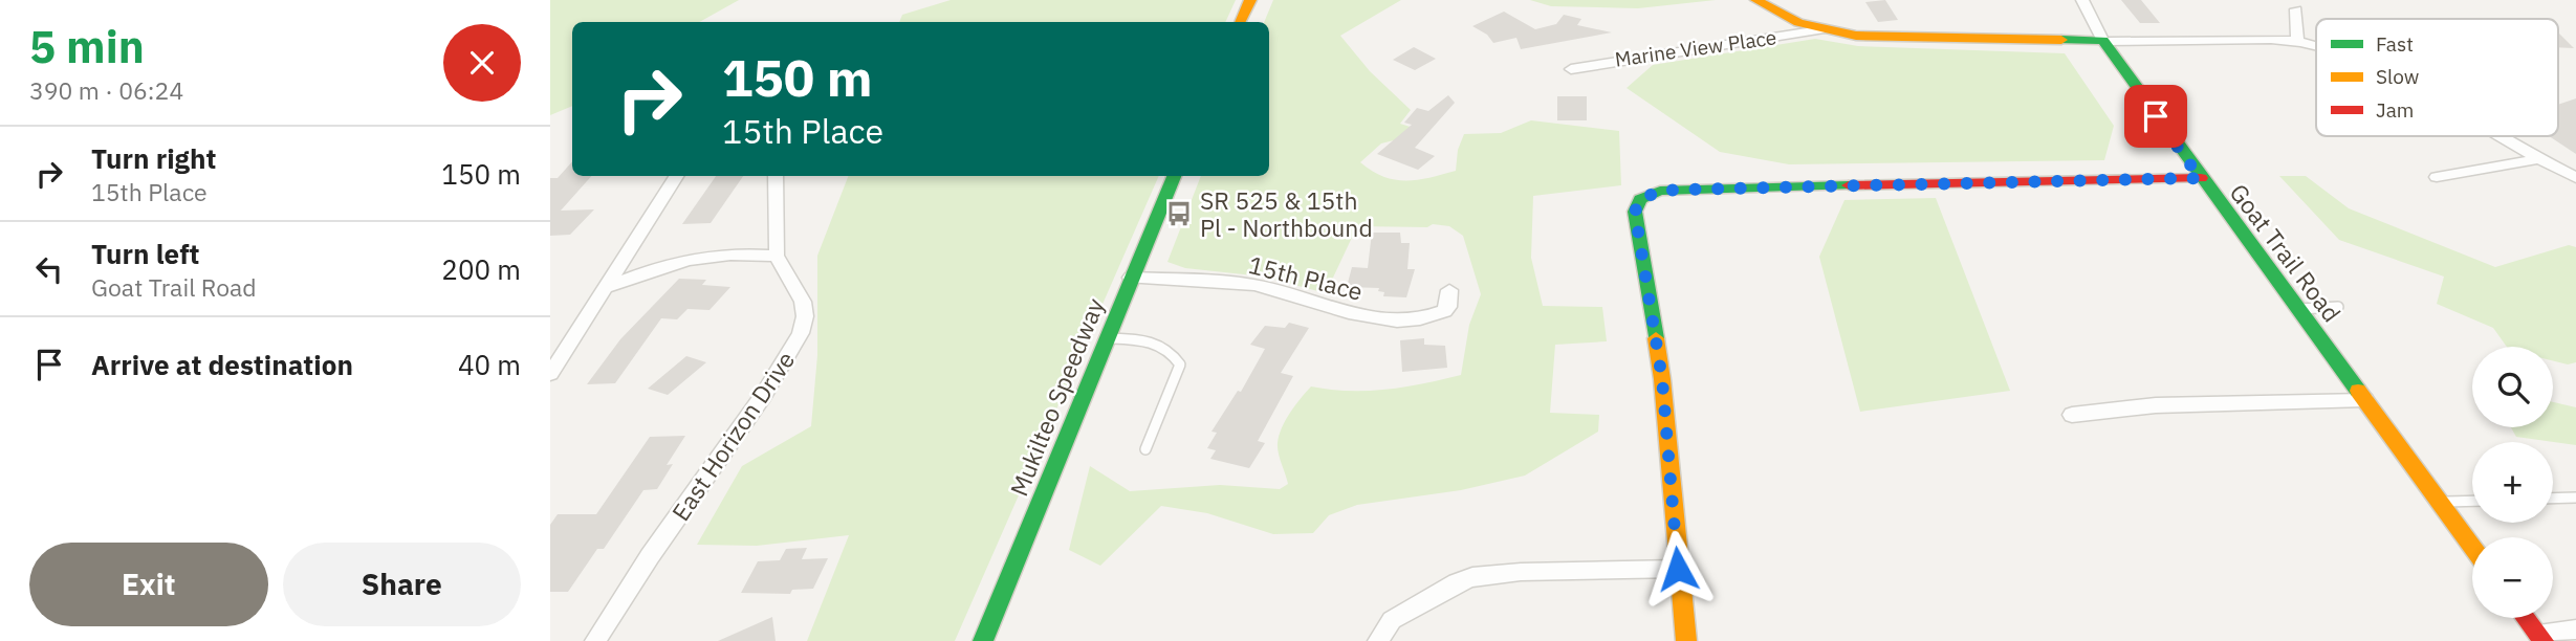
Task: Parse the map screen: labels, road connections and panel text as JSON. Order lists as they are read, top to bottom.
{
  "streets": {
    "street": [
      "Marine View Place",
      "Goat Trail Road",
      "15th Place",
      "Mukilteo Speedway",
      "East Horizon Drive"
    ]
  },
  "crossings": [
    ["15th Place", "Mukilteo Speedway"]
  ],
  "places": {
    "bus stop": ["SR 525 & 15th Pl - Northbound"]
  },
  "legend": ["Fast", "Slow", "Jam"],
  "page": {
    "heading": ["5 min", "390 m · 06:24"],
    "turn": ["150 m", "15th Place"],
    "list": [
      {
        "name": "Turn right",
        "note": "15th Place",
        "value": "150 m"
      },
      {
        "name": "Turn left",
        "note": "Goat Trail Road",
        "value": "200 m"
      },
      {
        "name": "Arrive at destination",
        "value": "40 m"
      }
    ],
    "map_buttons": ["+", "−"],
    "buttons": ["Exit", "Share"]
  }
}
